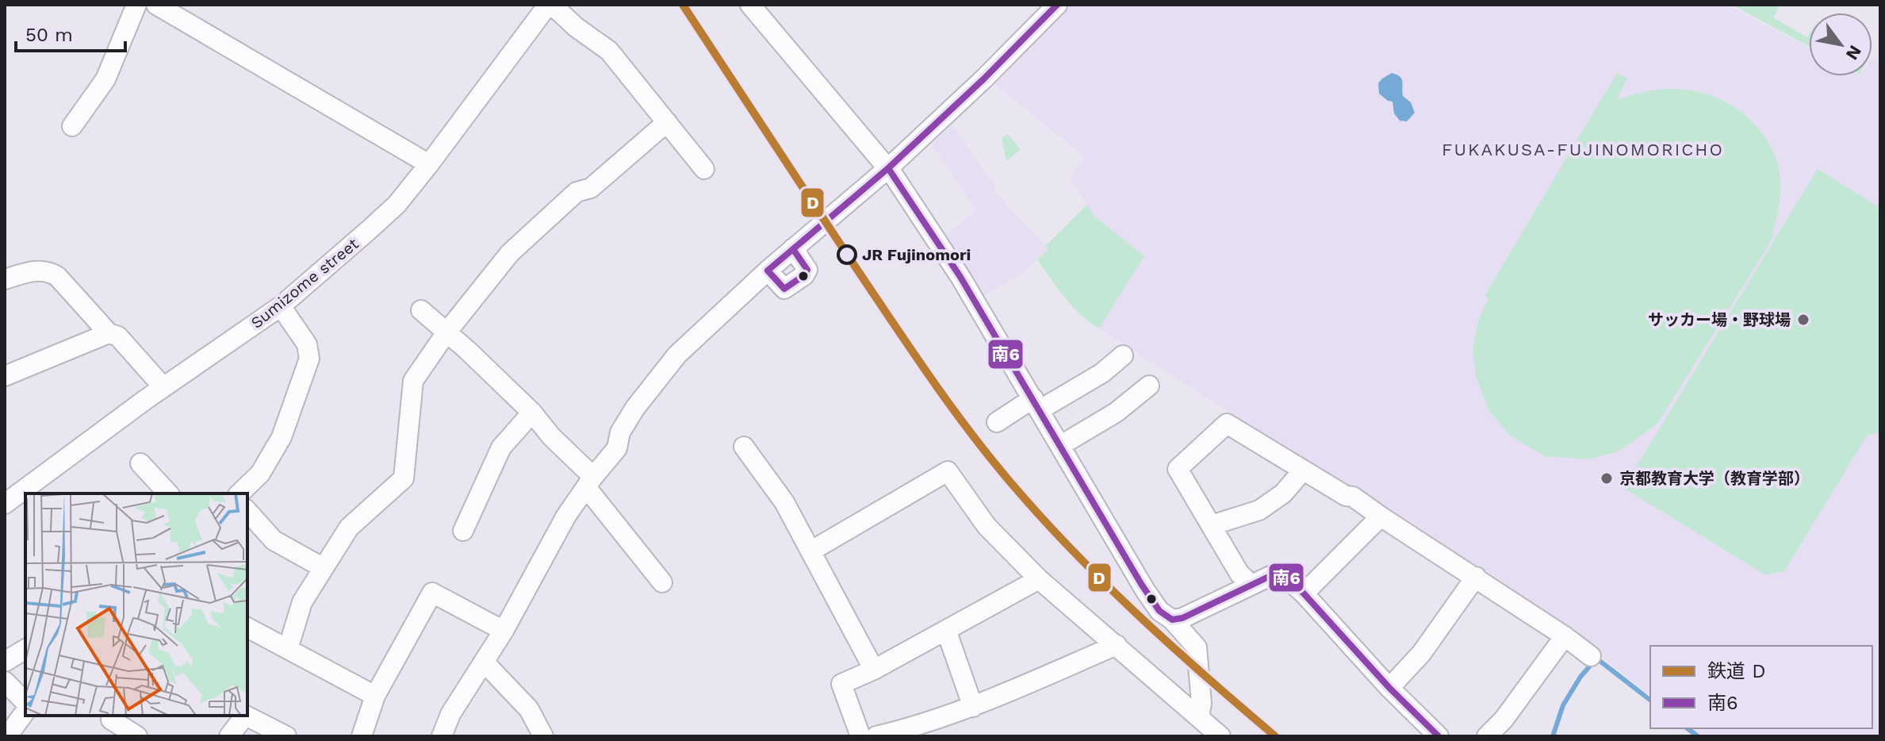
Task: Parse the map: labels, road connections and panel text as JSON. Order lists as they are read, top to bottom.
{
  "streets": {
    "street": ["Sumizome street"]
  },
  "districts": ["FUKAKUSA-FUJINOMORICHO"],
  "places": ["JR Fujinomori", "サッカー場・野球場", "京都教育大学（教育学部）"],
  "lines": ["rail line D", "transit line 南6"],
  "legend": ["鉄道 D", "南6"],
  "scale_bar": "50 m",
  "north": "bottom right"
}
